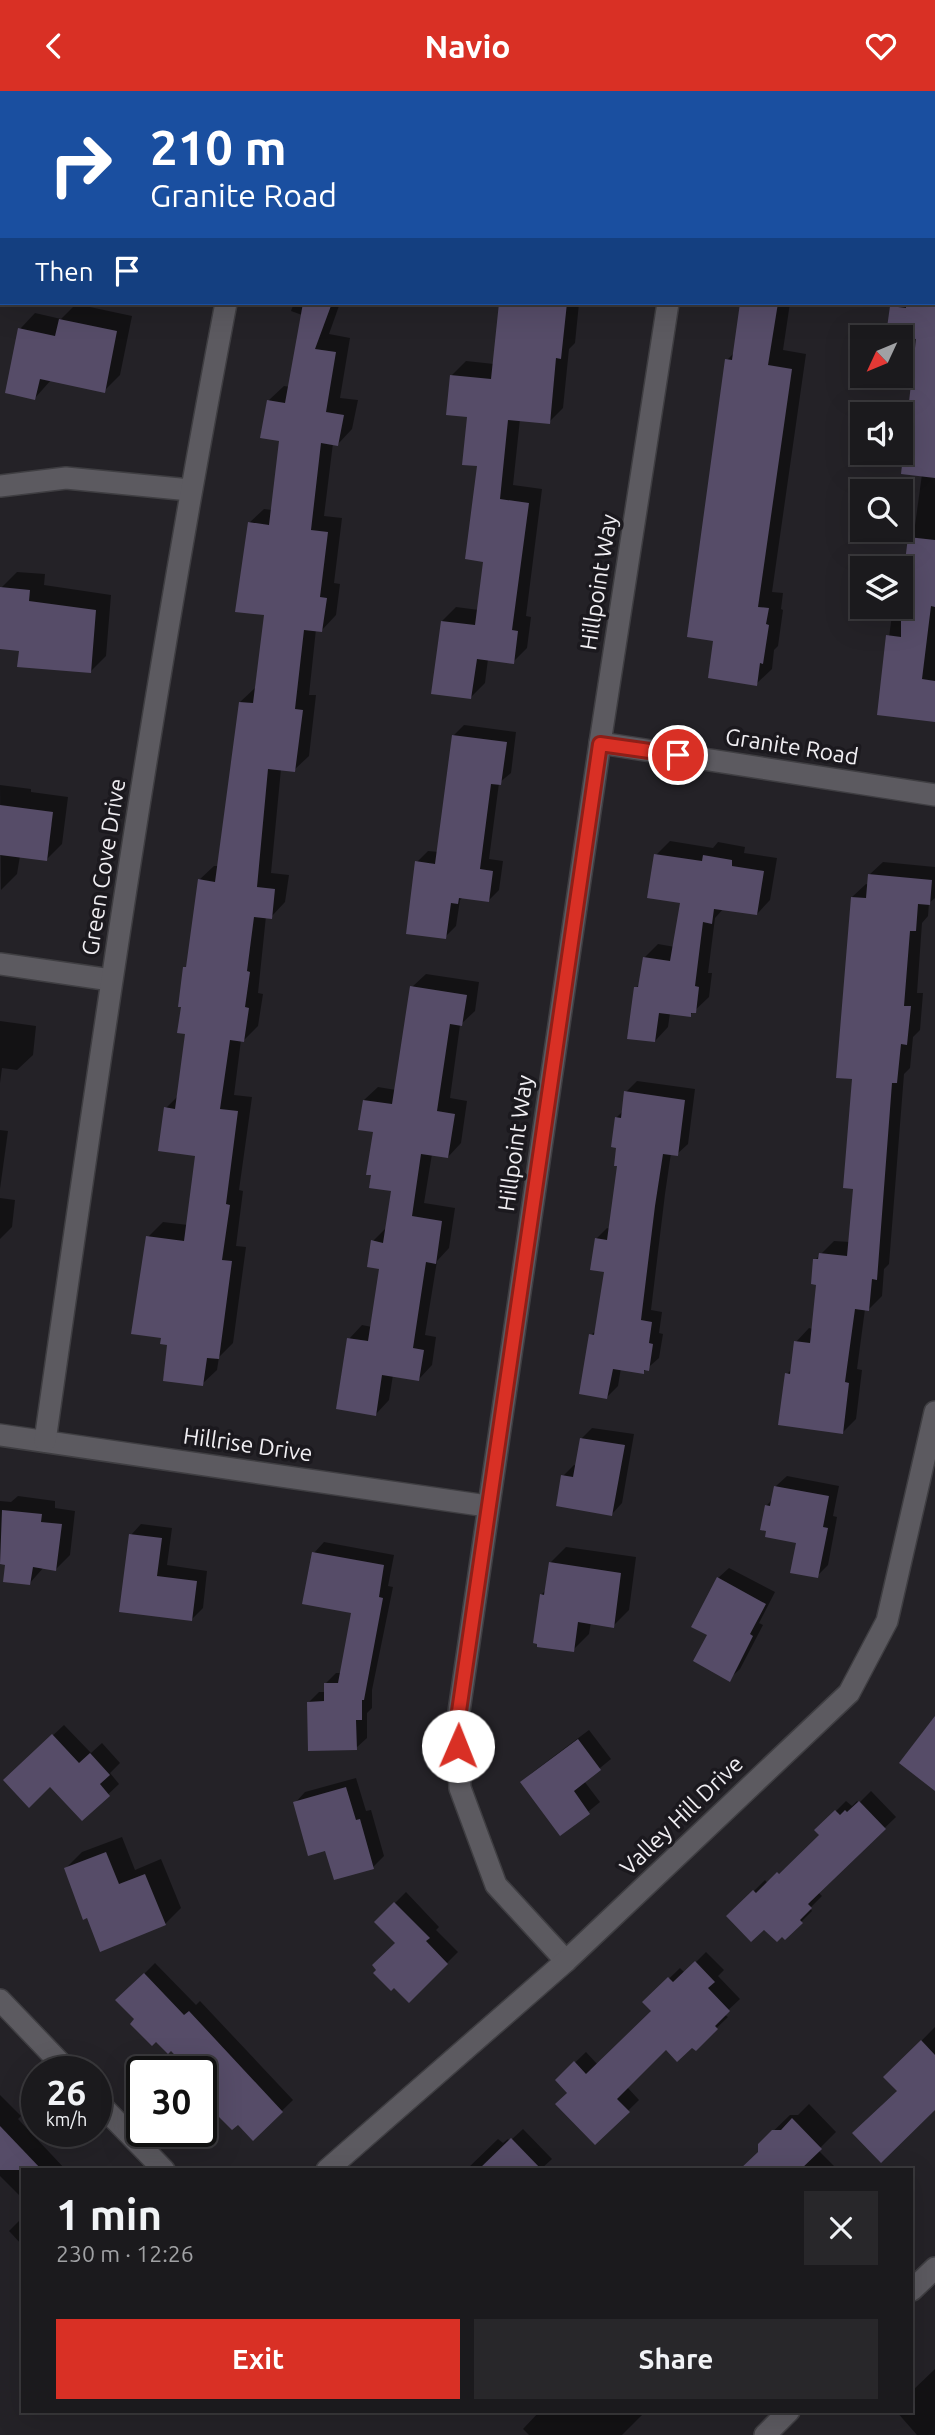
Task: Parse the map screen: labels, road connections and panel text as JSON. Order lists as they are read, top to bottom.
{
  "streets": {
    "street": [
      "Hillpoint Way",
      "Granite Road",
      "Green Cove Drive",
      "Hillrise Drive",
      "Valley Hill Drive"
    ]
  },
  "crossings": [
    ["Hillpoint Way", "Granite Road"],
    ["Hillpoint Way", "Hillrise Drive"],
    ["Hillpoint Way", "Valley Hill Drive"],
    ["Green Cove Drive", "Hillrise Drive"]
  ],
  "north": "bottom left",
  "page": {
    "header": "Navio",
    "turn": ["210 m", "Granite Road"],
    "then": "Then",
    "speed": "26 km/h",
    "limit": "30",
    "heading": ["1 min", "230 m · 12:26"],
    "buttons": ["Exit", "Share"]
  }
}
